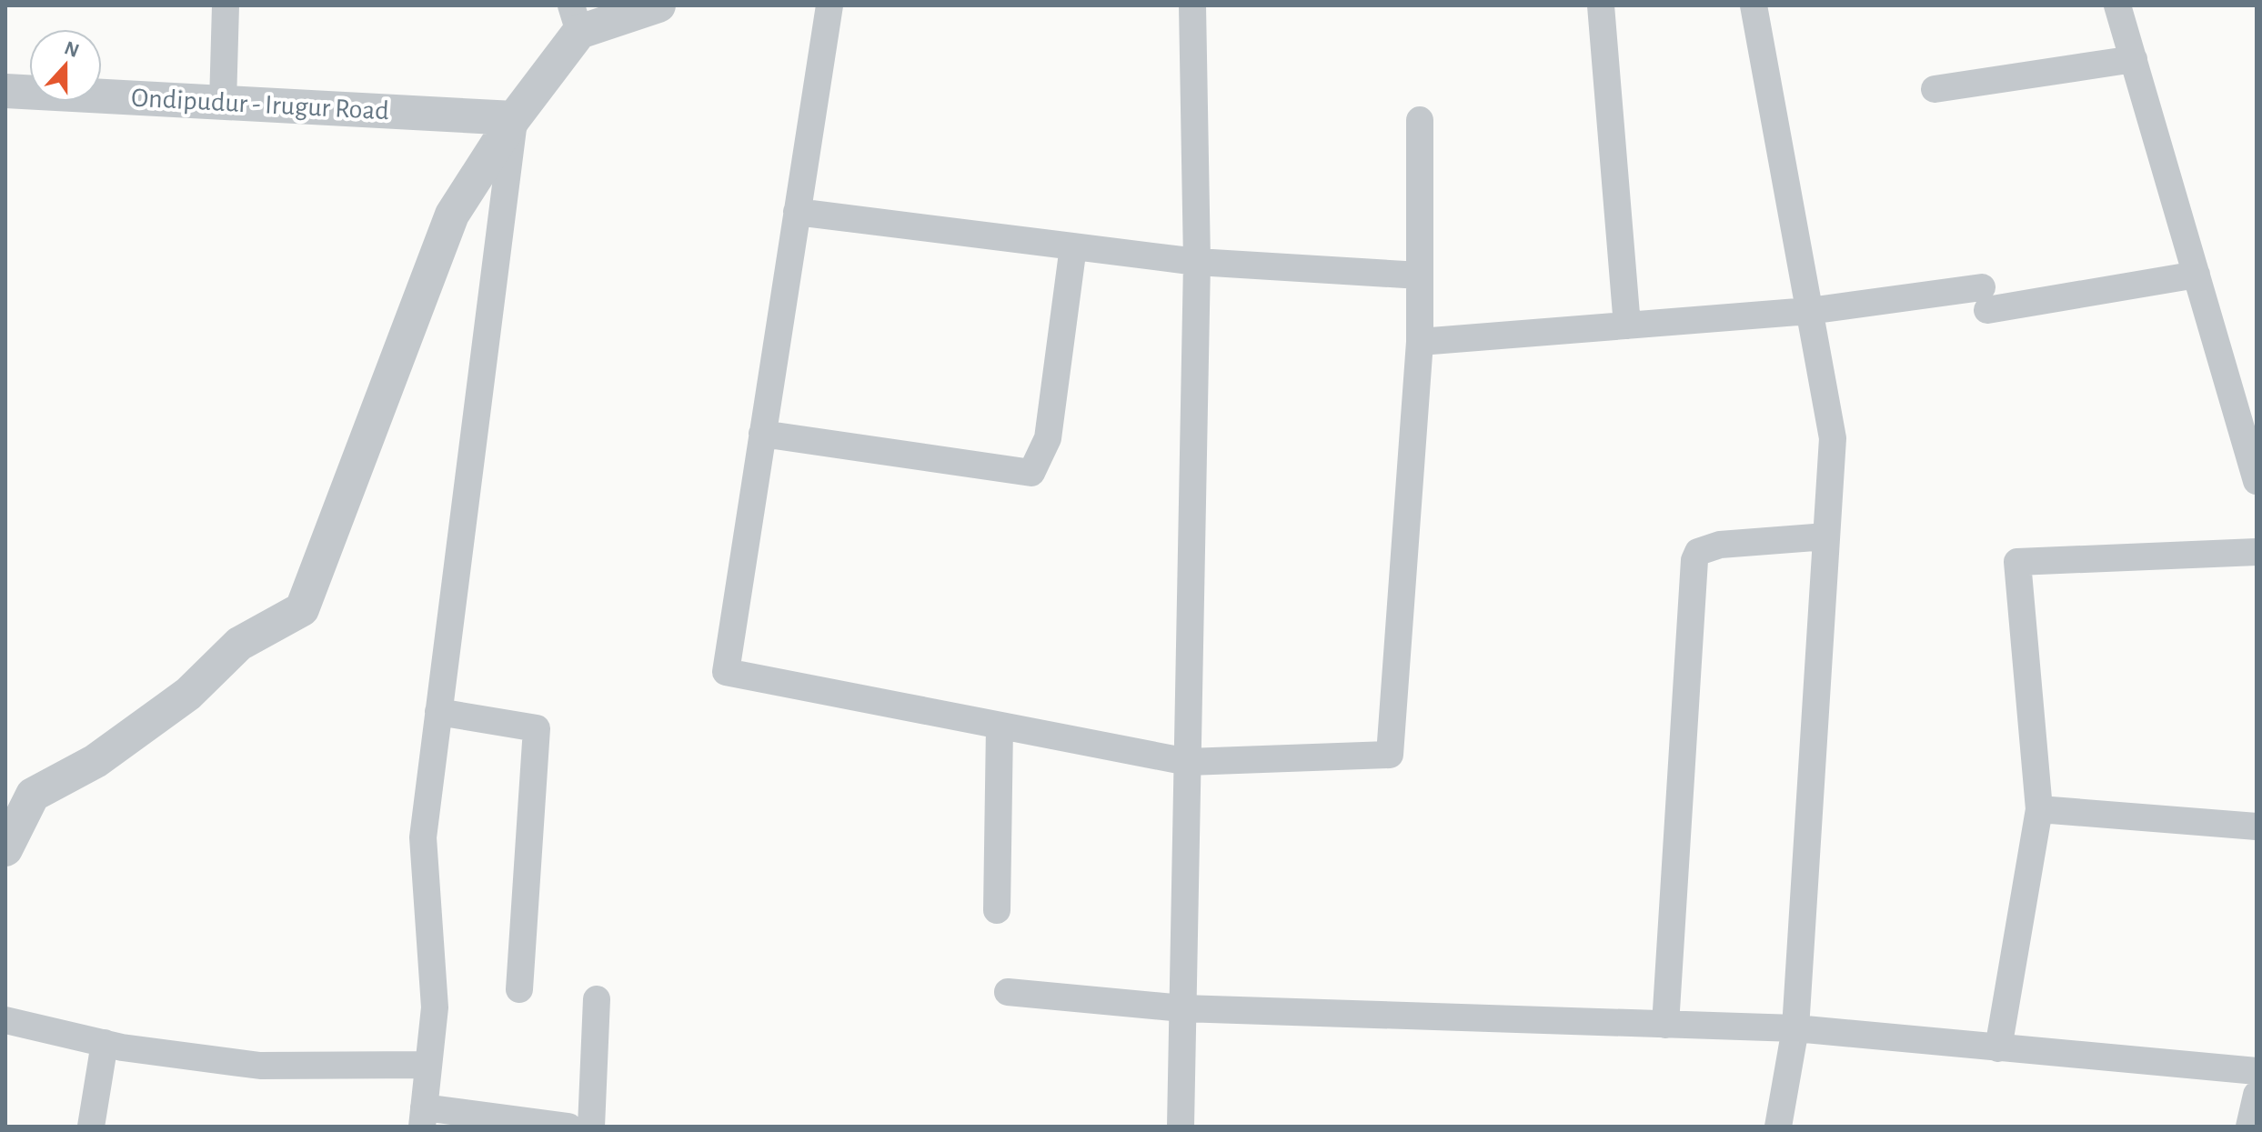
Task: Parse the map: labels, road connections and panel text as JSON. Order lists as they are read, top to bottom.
{
  "streets": {
    "street": ["Ondipudur - Irugur Road"]
  },
  "north": "top"
}
